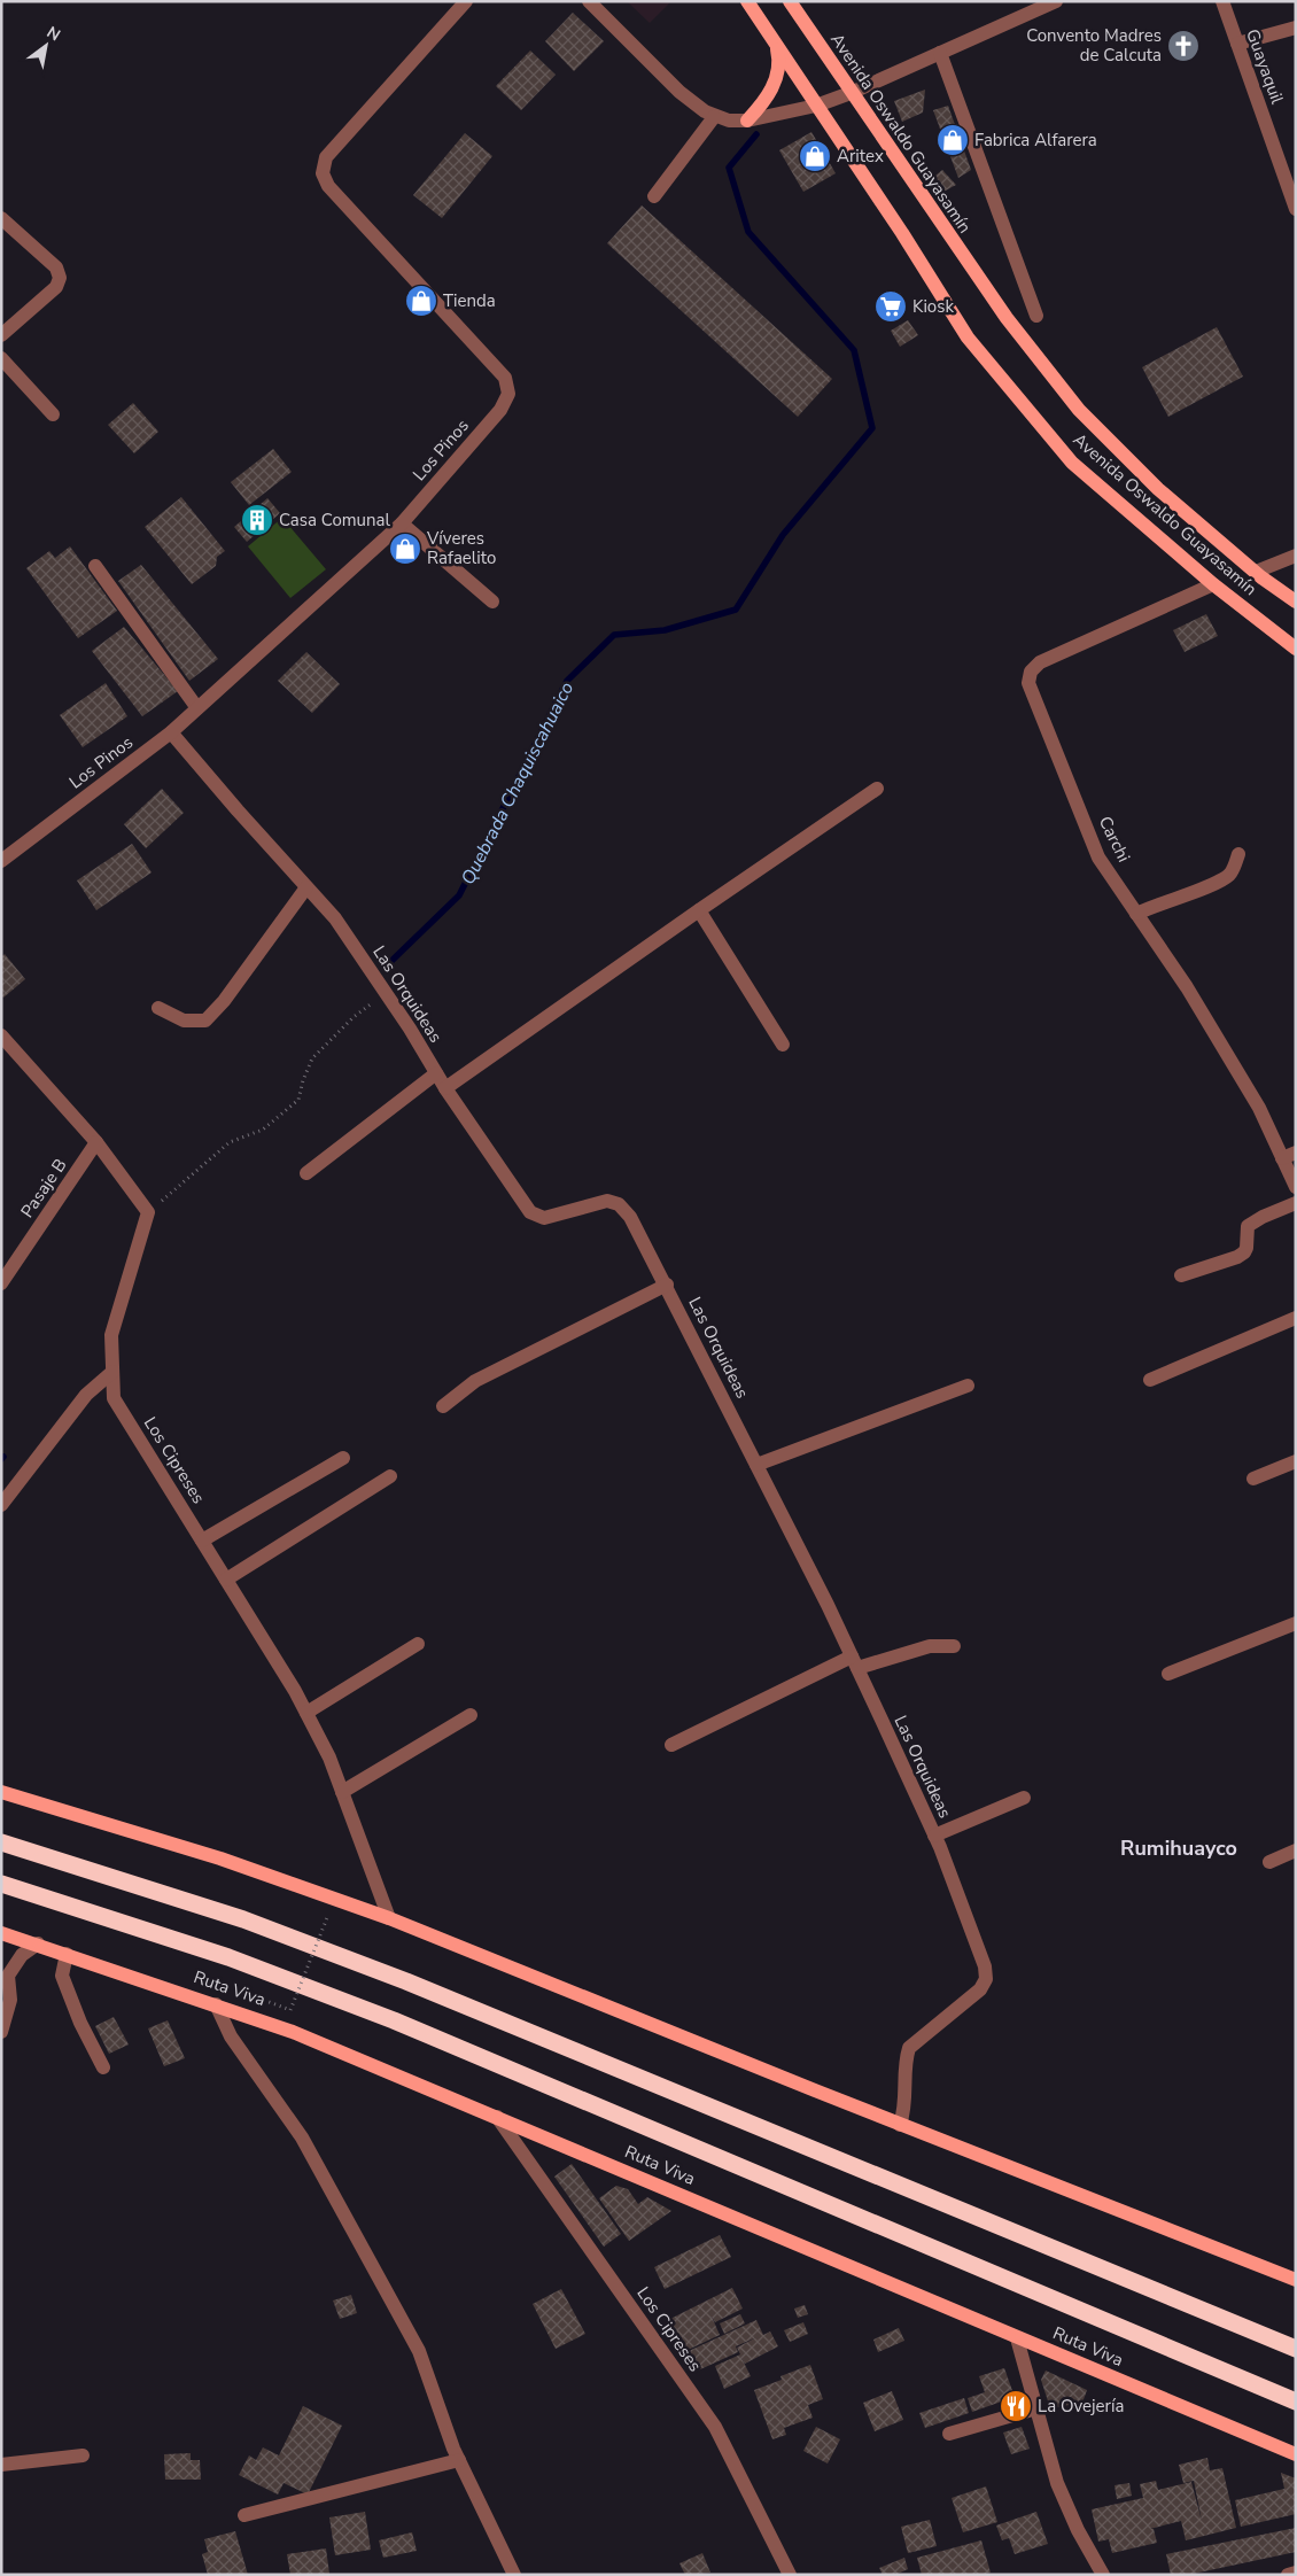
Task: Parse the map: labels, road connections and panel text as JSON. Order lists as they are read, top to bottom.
{
  "streets": {
    "highway": ["Ruta Viva"],
    "main road": ["Avenida Oswaldo Guayasamín"],
    "street": [
      "Guayaquil",
      "Los Pinos",
      "Carchi",
      "Las Orquideas",
      "Pasaje B",
      "Los Cipreses"
    ]
  },
  "crossings": [
    ["Avenida Oswaldo Guayasamín", "Carchi"],
    ["Los Pinos", "Las Orquideas"],
    ["Los Cipreses", "Ruta Viva"]
  ],
  "districts": ["Rumihuayco"],
  "water": ["Quebrada Chaquiscahuaico"],
  "places": {
    "church": ["Convento Madres de Calcuta"],
    "shop": [
      "Fabrica Alfarera",
      "Aritex",
      "Tienda",
      "Víveres Rafaelito"
    ],
    "supermarket": ["Kiosk"],
    "building": ["Casa Comunal"],
    "restaurant": ["La Ovejería"]
  },
  "north": "top right"
}
